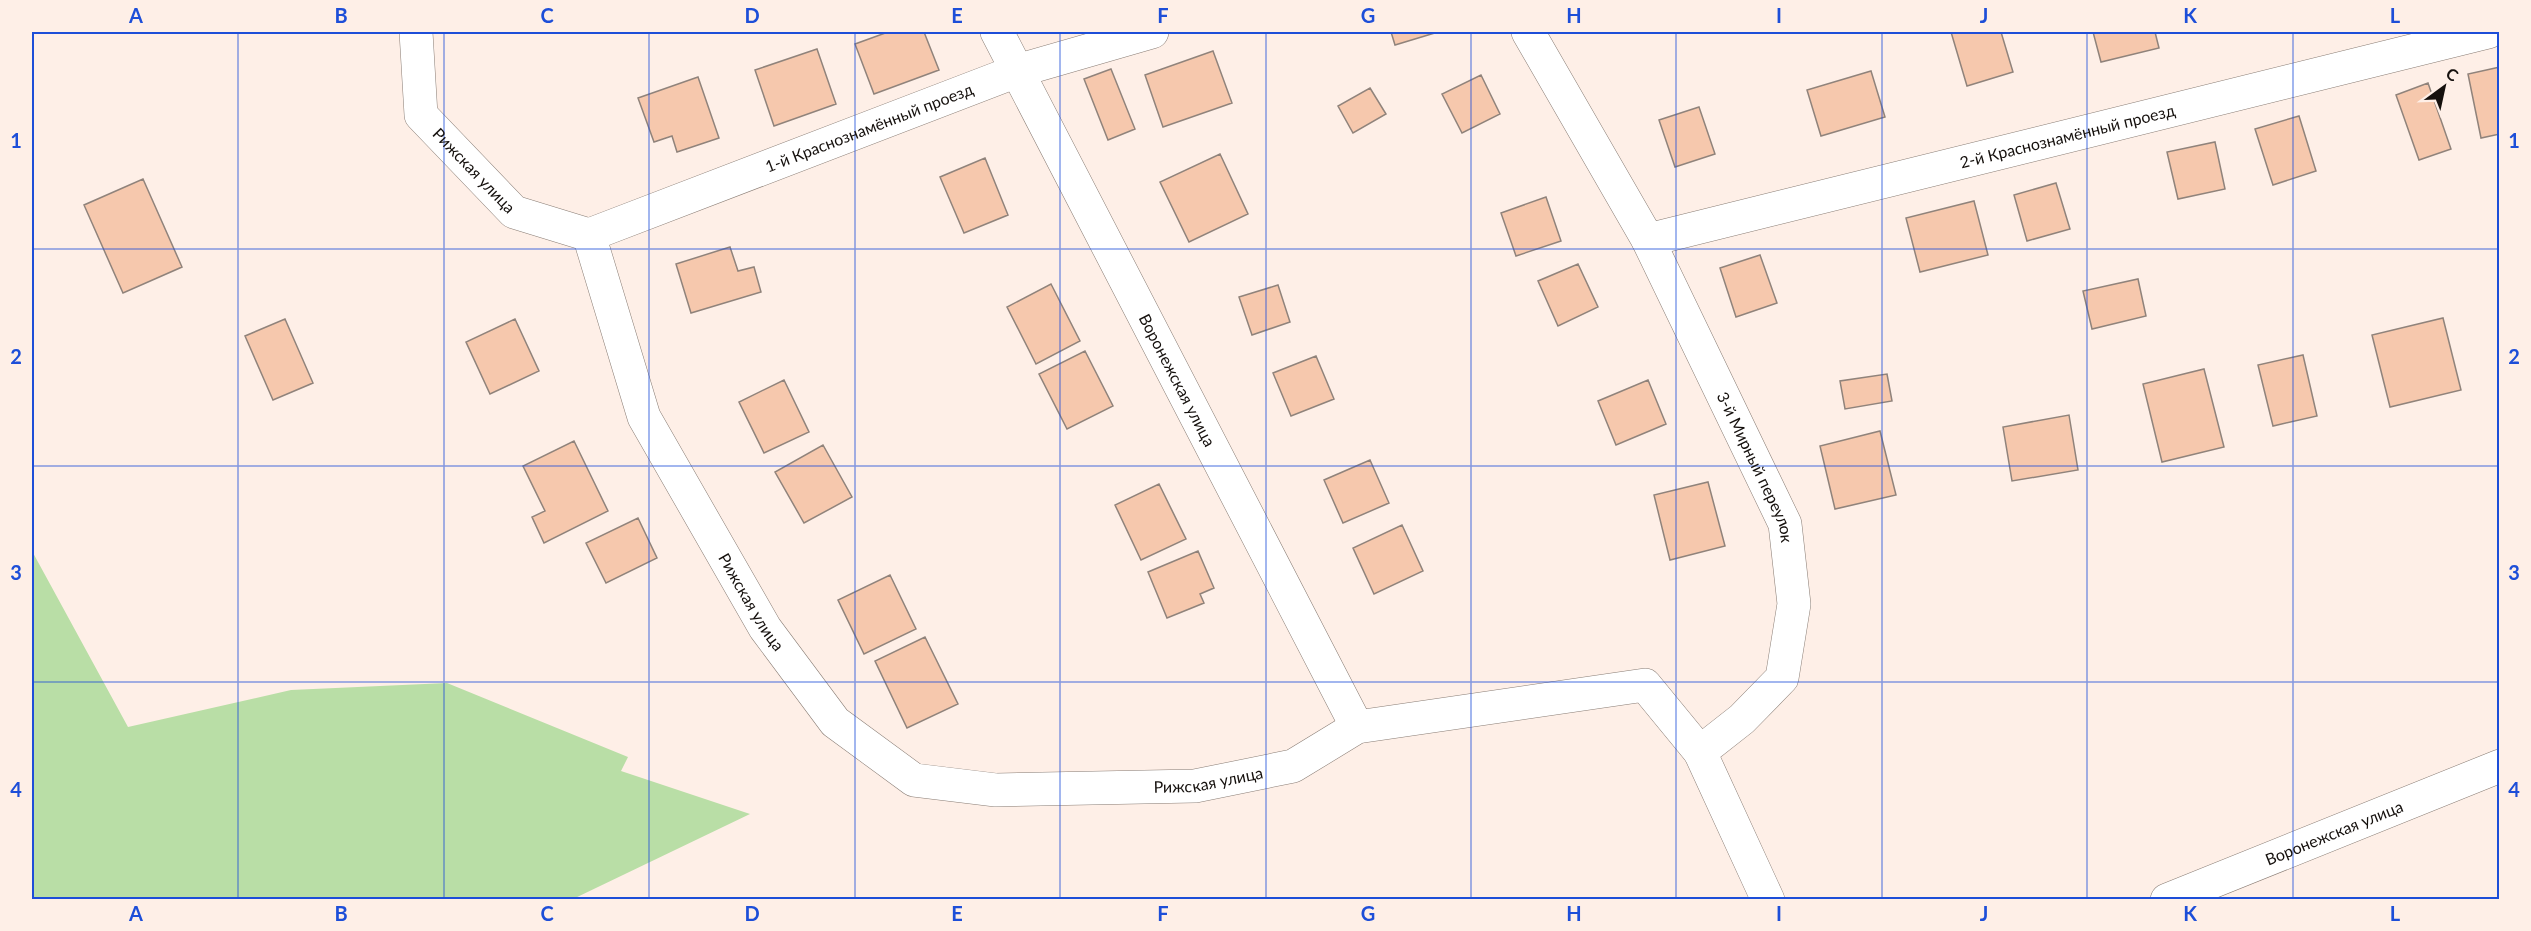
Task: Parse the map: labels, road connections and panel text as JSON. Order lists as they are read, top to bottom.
{
  "streets": {
    "street": [
      "1-й Краснознамённый проезд",
      "2-й Краснознамённый проезд",
      "Рижская улица",
      "Воронежская улица",
      "3-й Мирный переулок"
    ]
  },
  "crossings": [
    ["1-й Краснознамённый проезд", "Рижская улица"],
    ["1-й Краснознамённый проезд", "Воронежская улица"],
    ["2-й Краснознамённый проезд", "3-й Мирный переулок"],
    ["Рижская улица", "Воронежская улица"]
  ],
  "north": "top right",
  "grid": {
    "columns": [
      "A",
      "B",
      "C",
      "D",
      "E",
      "F",
      "G",
      "H",
      "I",
      "J",
      "K",
      "L"
    ],
    "rows": [
      "1",
      "2",
      "3",
      "4"
    ]
  }
}
